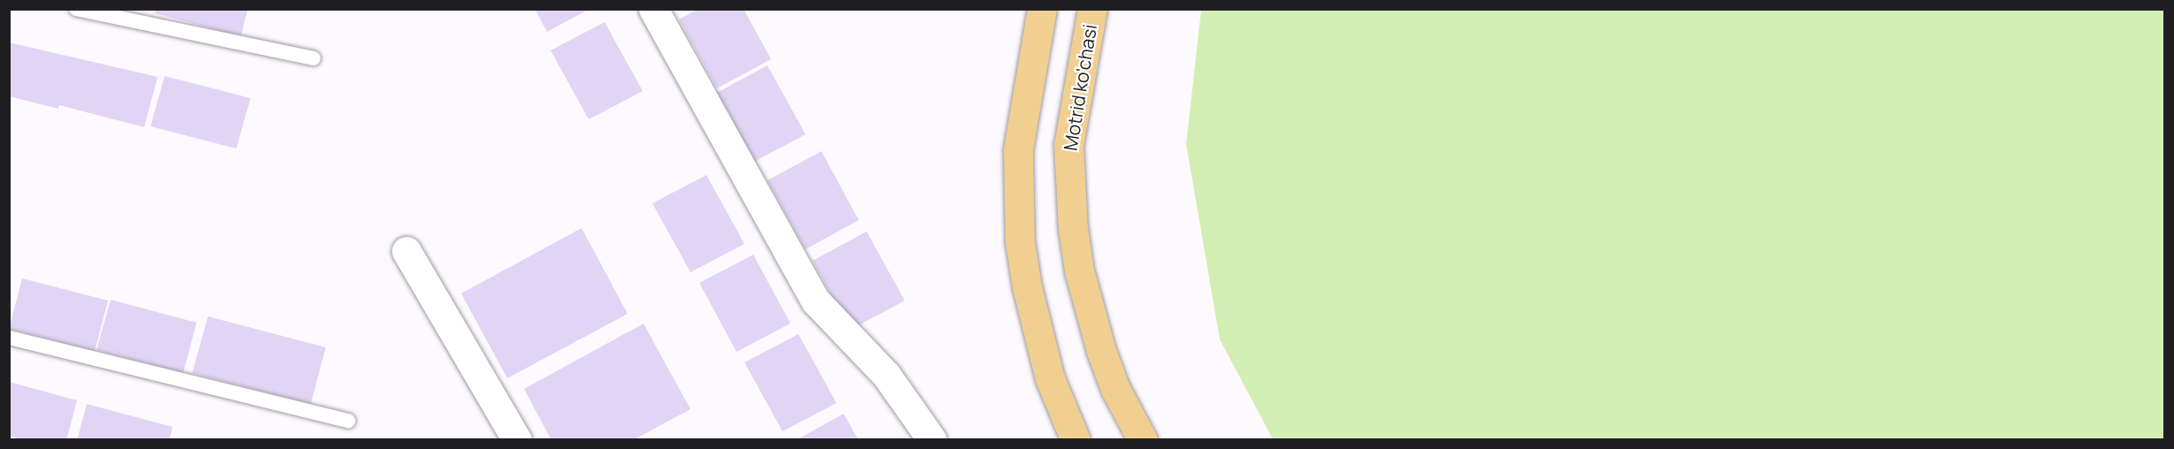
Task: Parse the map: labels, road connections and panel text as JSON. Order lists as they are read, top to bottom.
{
  "streets": {
    "main road": ["Motrid ko'chasi"]
  }
}
